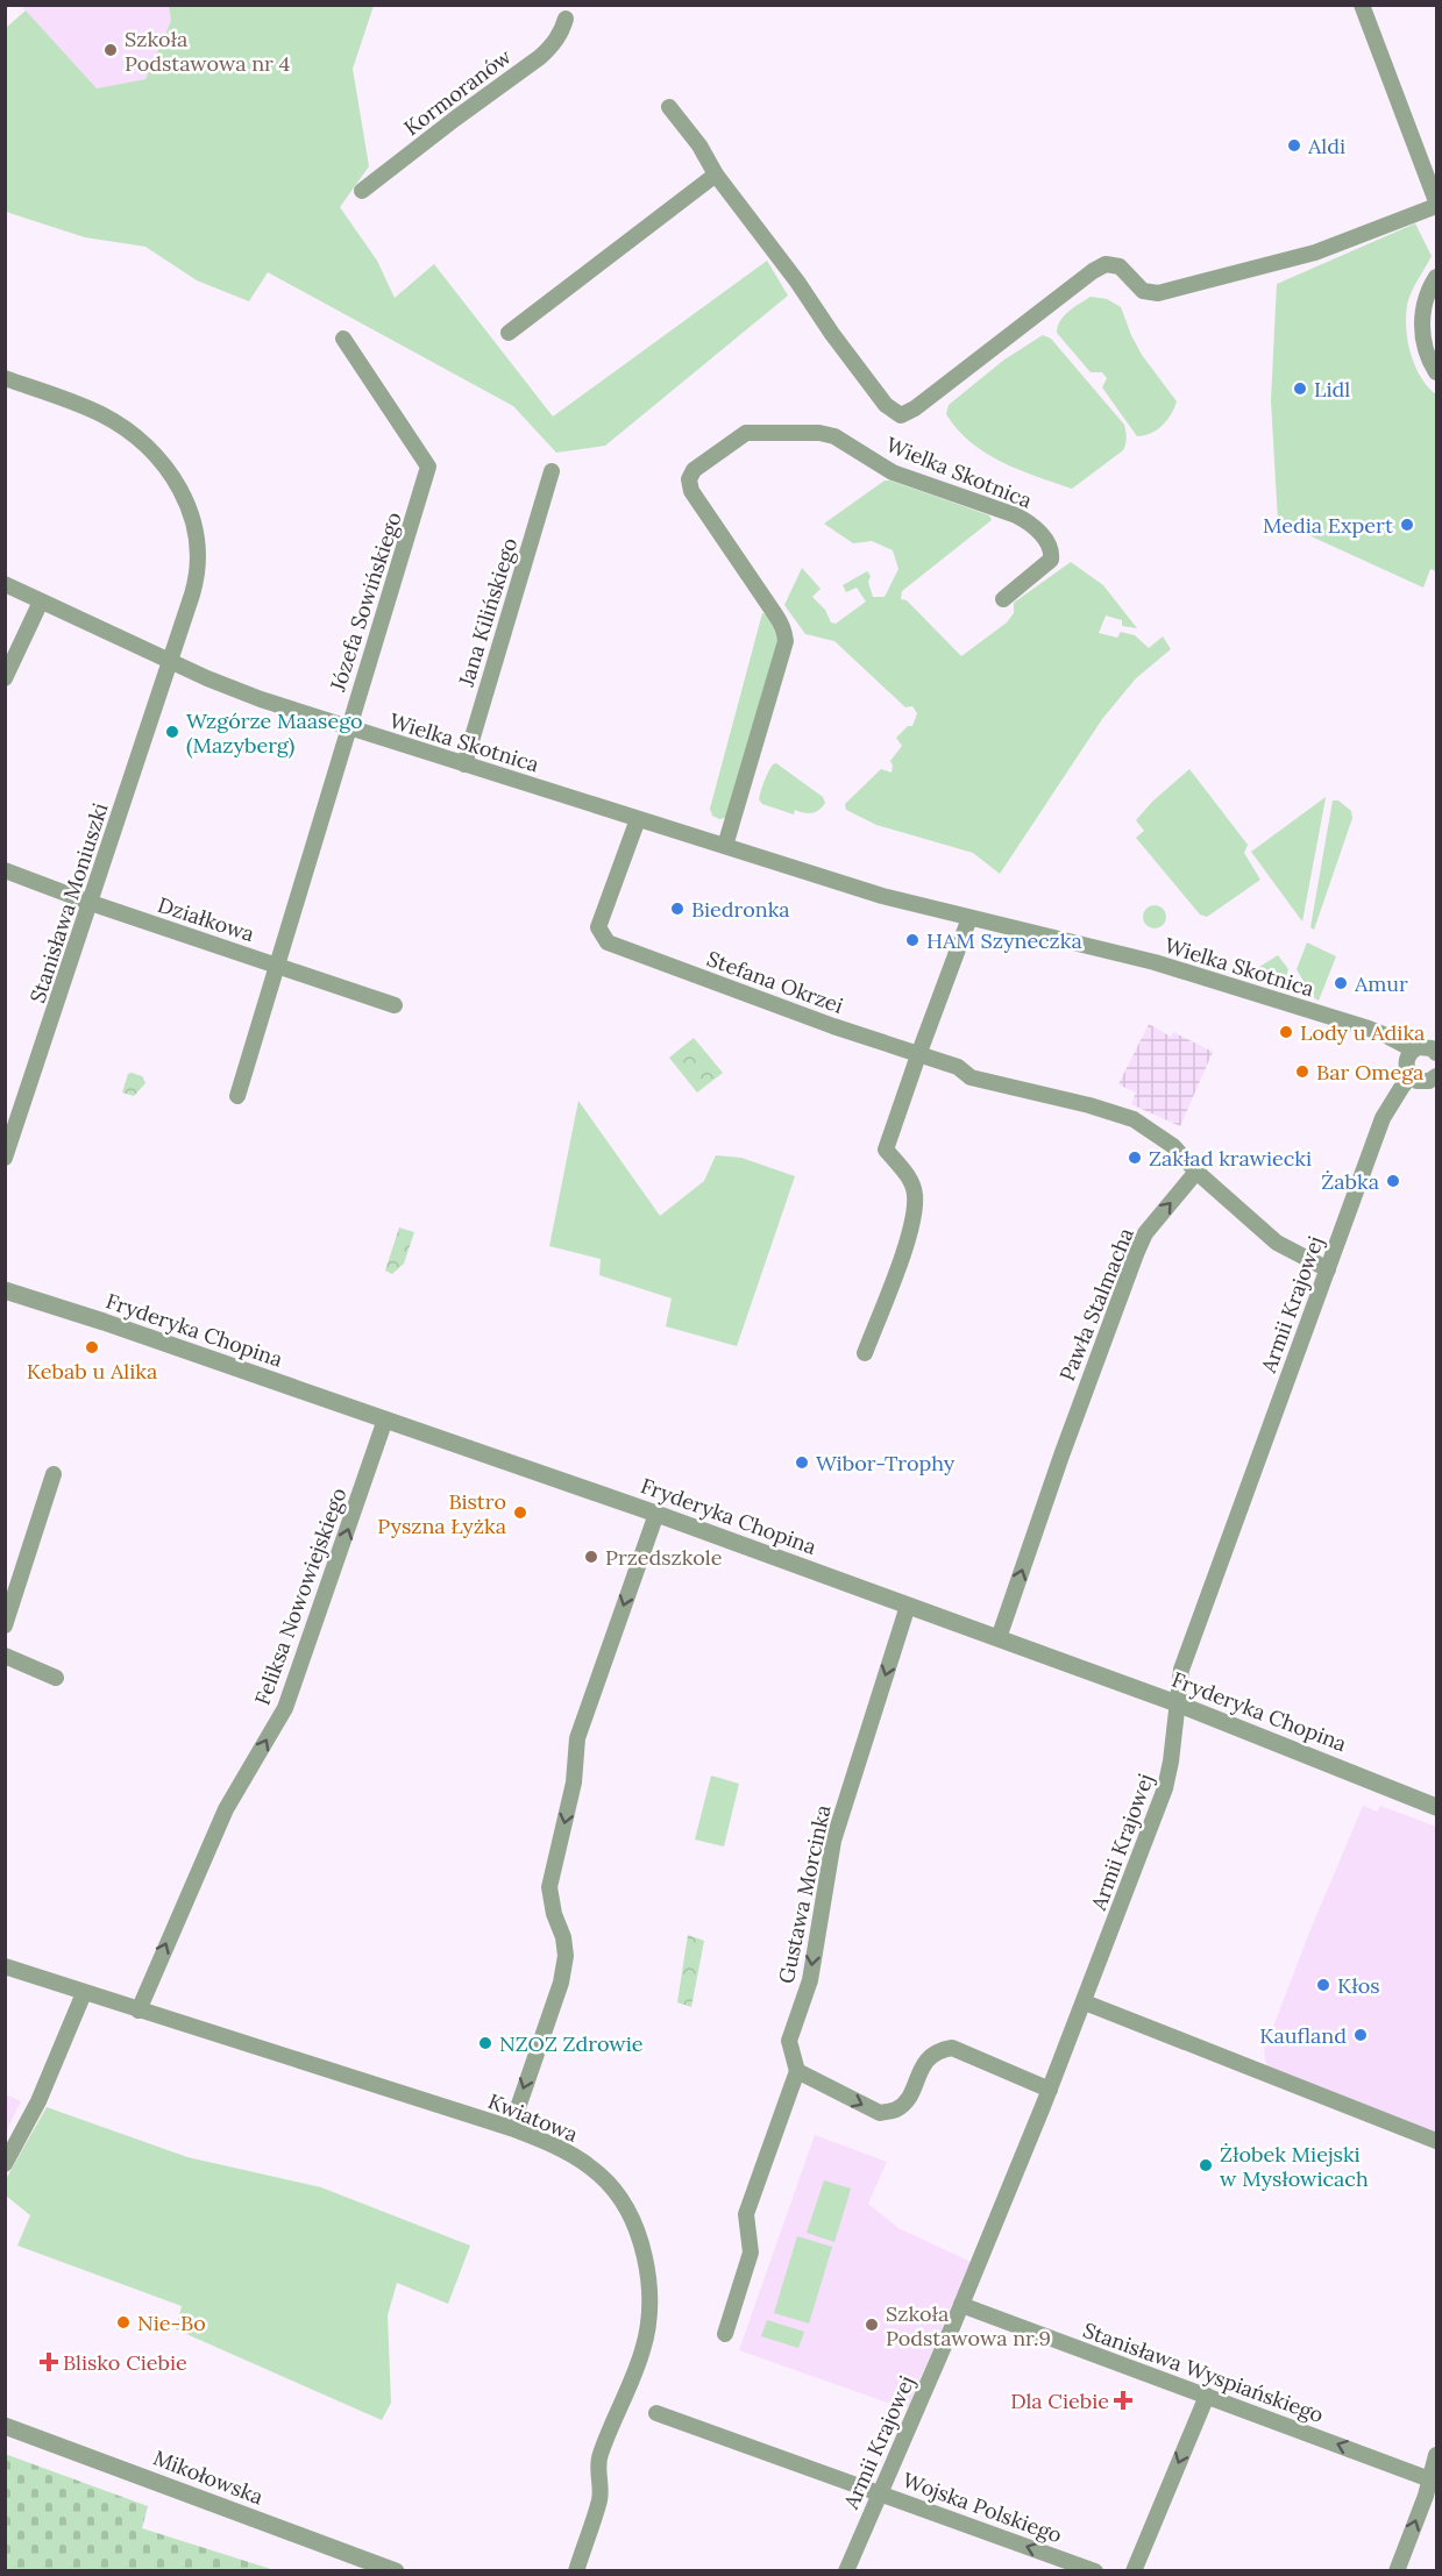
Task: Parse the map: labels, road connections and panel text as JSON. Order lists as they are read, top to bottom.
{
  "streets": {
    "street": [
      "Kormoranów",
      "Wielka Skotnica",
      "Józefa Sowińskiego",
      "Jana Kilińskiego",
      "Stanisława Moniuszki",
      "Działkowa",
      "Stefana Okrzei",
      "Pawła Stalmacha",
      "Armii Krajowej",
      "Fryderyka Chopina",
      "Feliksa Nowowiejskiego",
      "Gustawa Morcinka",
      "Kwiatowa",
      "Stanisława Wyspiańskiego",
      "Mikołowska",
      "Wojska Polskiego"
    ]
  },
  "crossings": [
    ["Wielka Skotnica", "Józefa Sowińskiego"],
    ["Wielka Skotnica", "Jana Kilińskiego"],
    ["Wielka Skotnica", "Stanisława Moniuszki"],
    ["Wielka Skotnica", "Stefana Okrzei"],
    ["Józefa Sowińskiego", "Działkowa"],
    ["Stanisława Moniuszki", "Działkowa"],
    ["Pawła Stalmacha", "Fryderyka Chopina"],
    ["Armii Krajowej", "Fryderyka Chopina"],
    ["Armii Krajowej", "Stanisława Wyspiańskiego"],
    ["Armii Krajowej", "Wojska Polskiego"],
    ["Fryderyka Chopina", "Feliksa Nowowiejskiego"],
    ["Fryderyka Chopina", "Gustawa Morcinka"],
    ["Feliksa Nowowiejskiego", "Kwiatowa"]
  ],
  "one_way": [
    "Pawła Stalmacha",
    "Feliksa Nowowiejskiego",
    "Gustawa Morcinka",
    "Stanisława Wyspiańskiego",
    "Wojska Polskiego"
  ],
  "places": {
    "other": [
      "Szkoła Podstawowa nr 4",
      "Aldi",
      "Lidl",
      "Media Expert",
      "Wzgórze Maasego (Mazyberg)",
      "Biedronka",
      "HAM Szyneczka",
      "Amur",
      "Lody u Adika",
      "Bar Omega",
      "Zakład krawiecki",
      "Żabka",
      "Kebab u Alika",
      "Wibor-Trophy",
      "Bistro Pyszna Łyżka",
      "Przedszkole",
      "Kłos",
      "Kaufland",
      "NZOZ Zdrowie",
      "Żłobek Miejski w Mysłowicach",
      "Nie-Bo",
      "Szkoła Podstawowa nr.9"
    ],
    "health": ["Blisko Ciebie", "Dla Ciebie"]
  }
}
